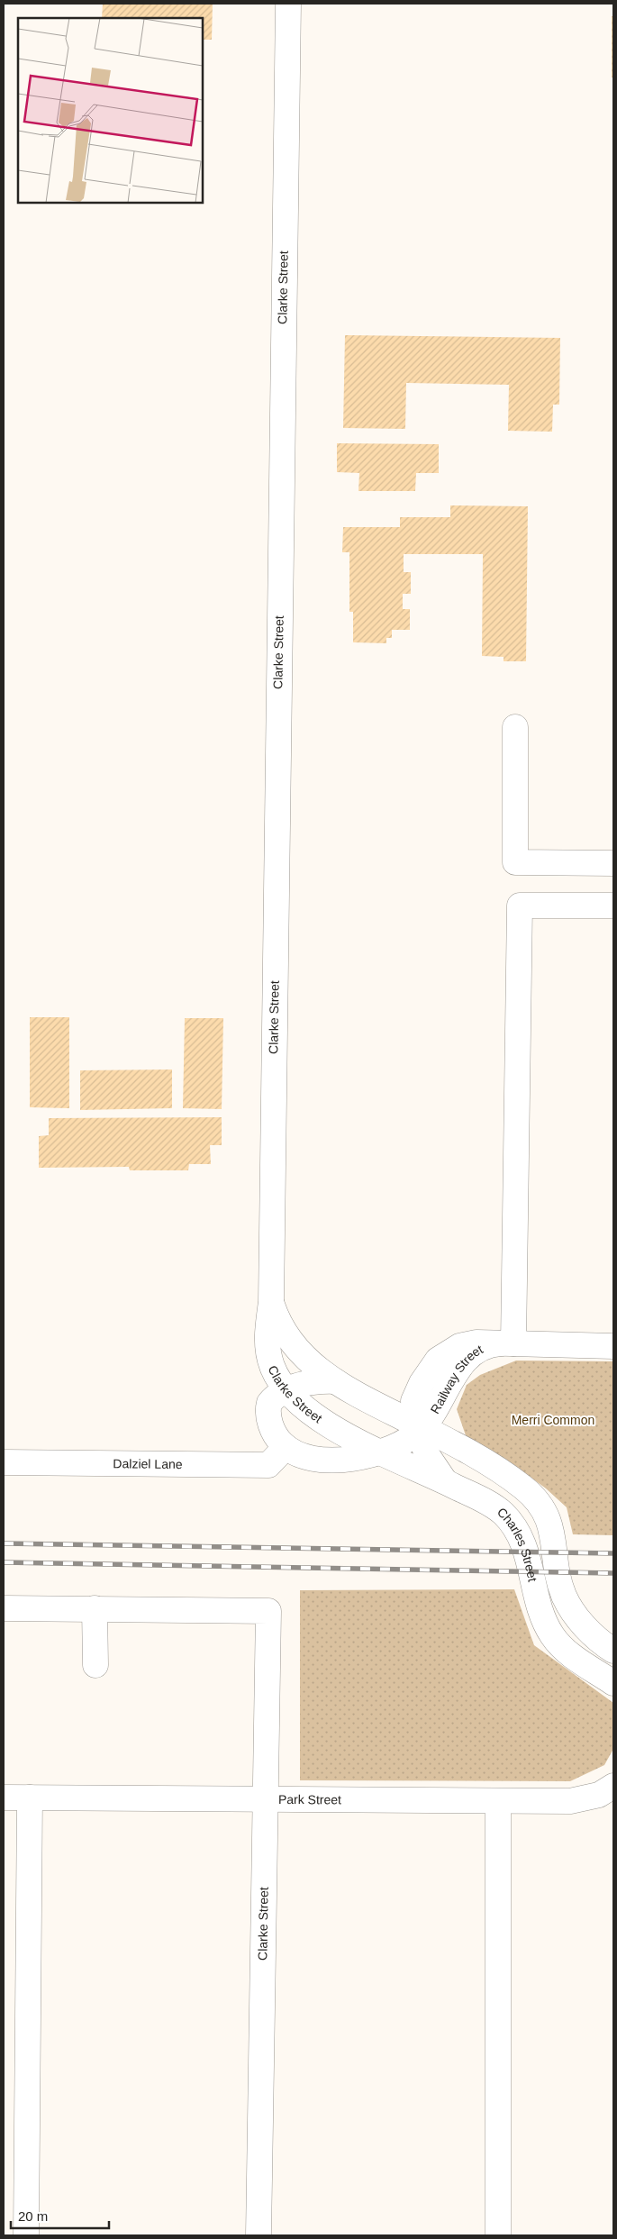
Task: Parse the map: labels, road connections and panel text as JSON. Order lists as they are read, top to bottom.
{
  "streets": {
    "street": [
      "Clarke Street",
      "Railway Street",
      "Dalziel Lane",
      "Charles Street",
      "Park Street"
    ]
  },
  "crossings": [
    ["Clarke Street", "Railway Street"],
    ["Clarke Street", "Charles Street"],
    ["Clarke Street", "Park Street"],
    ["Railway Street", "Charles Street"]
  ],
  "parks": ["Merri Common"],
  "scale_bar": "20 m"
}
